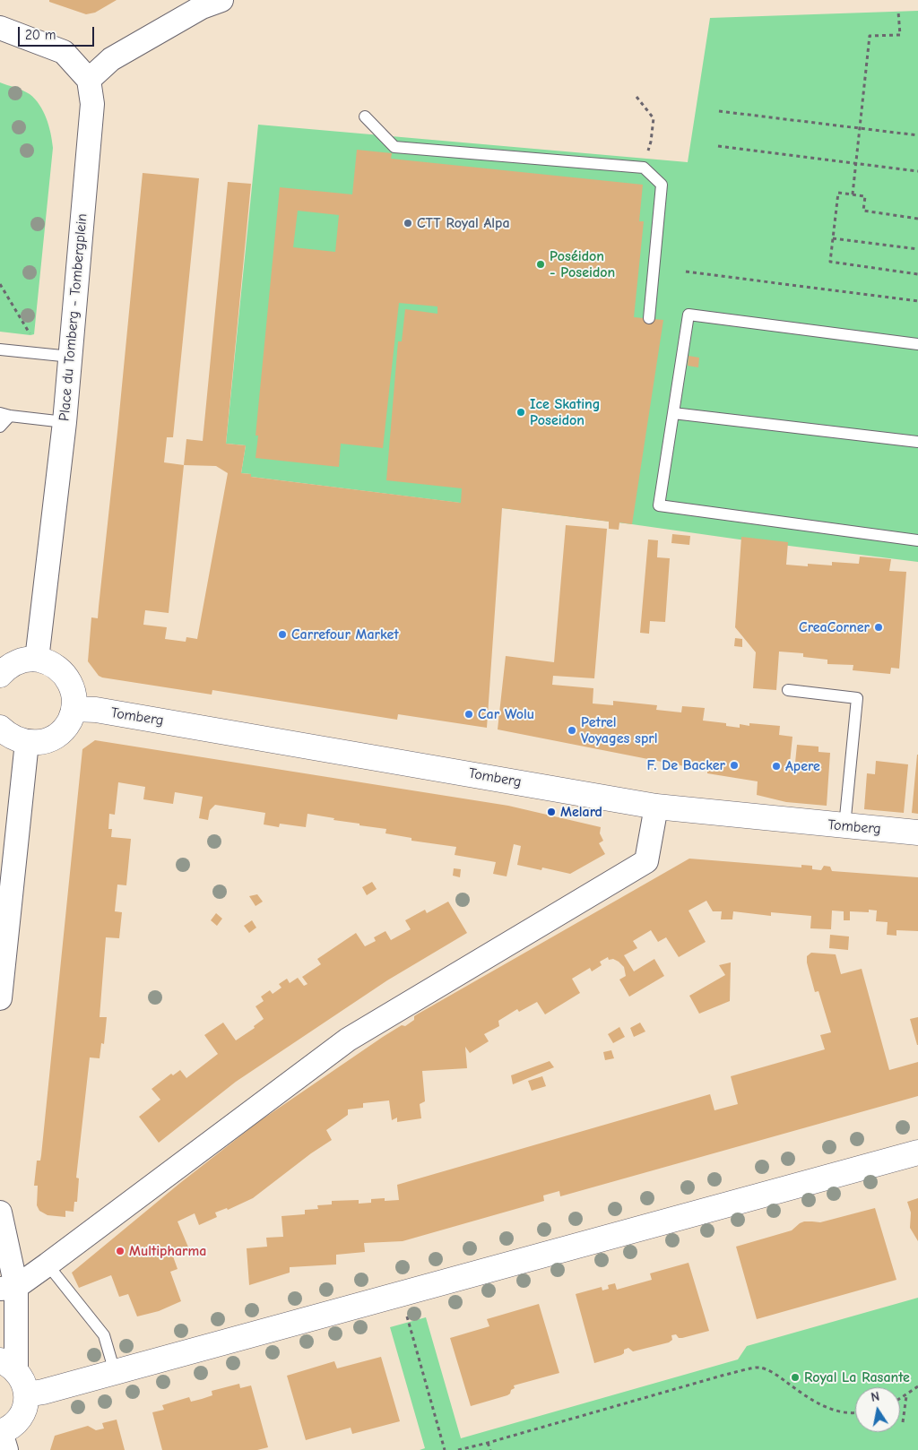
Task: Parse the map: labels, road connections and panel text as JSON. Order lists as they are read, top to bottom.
{
  "streets": {
    "street": ["Place du Tomberg - Tombergplein", "Tomberg"]
  },
  "places": [
    "CTT Royal Alpa",
    "Poséidon - Poseidon",
    "Ice Skating Poseidon",
    "CreaCorner",
    "Carrefour Market",
    "Car Wolu",
    "Petrel Voyages sprl",
    "F. De Backer",
    "Apere",
    "Melard",
    "Multipharma",
    "Royal La Rasante"
  ],
  "scale_bar": "20 m",
  "north": "top"
}
